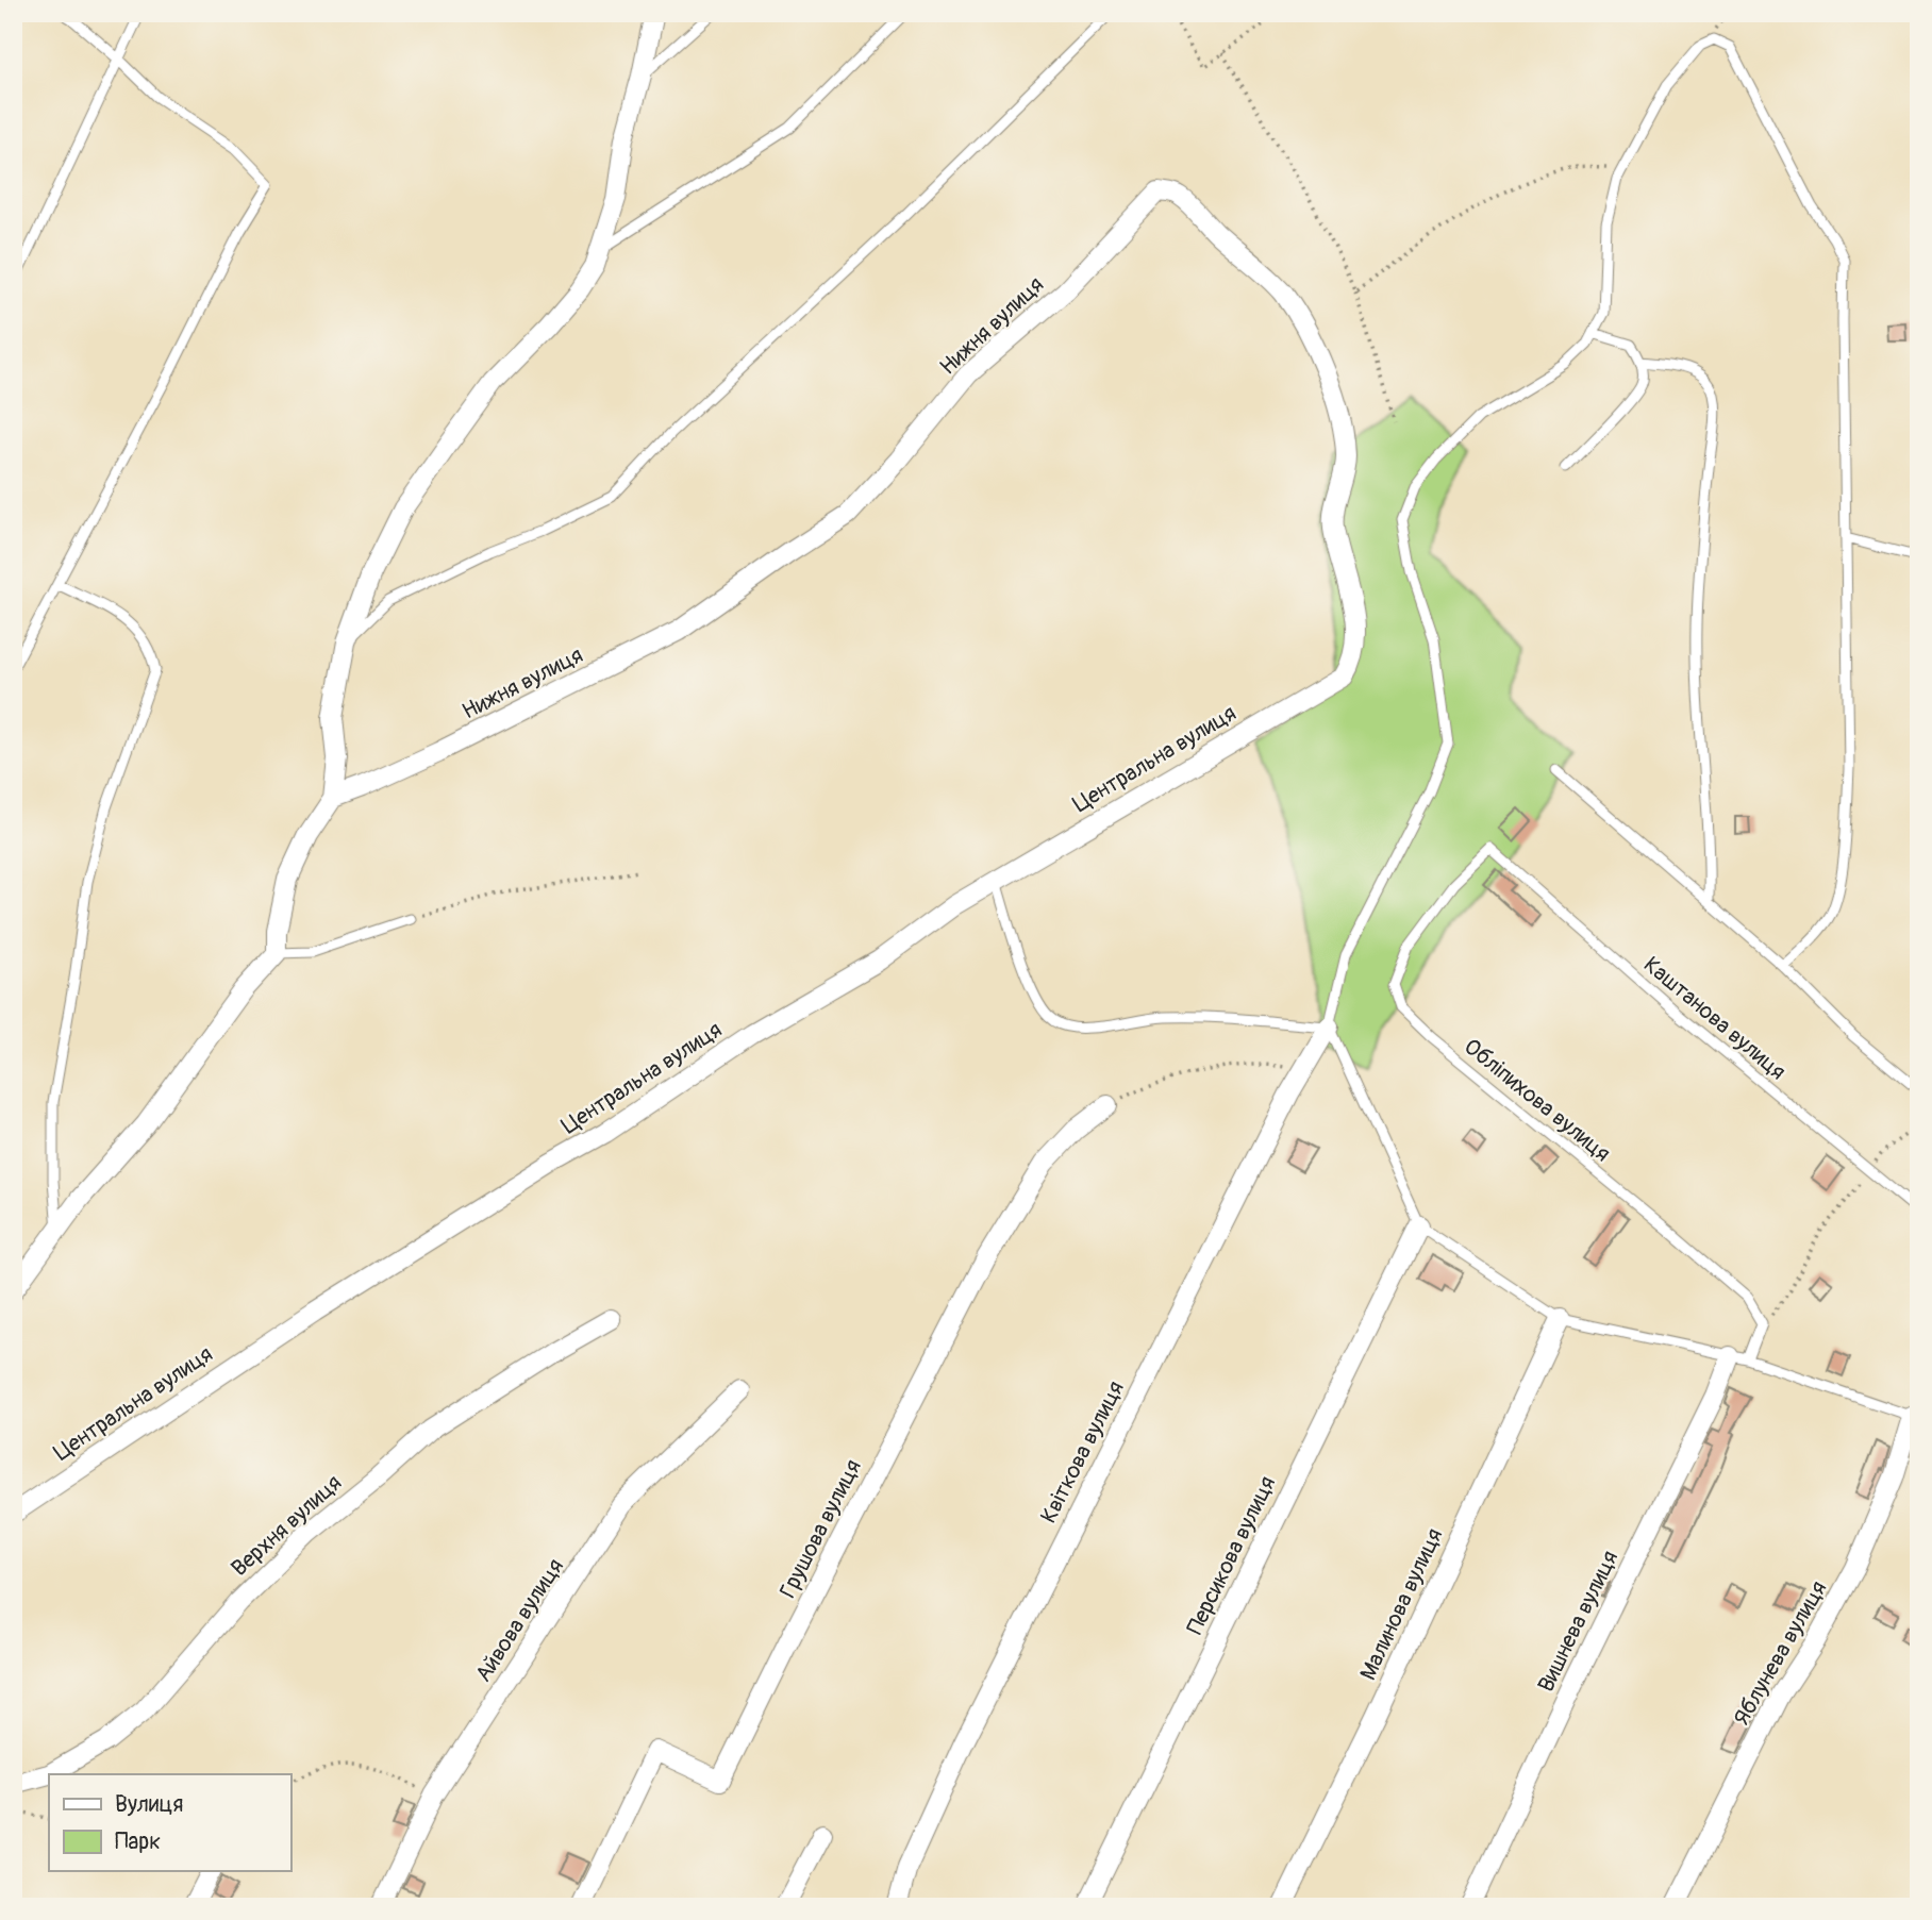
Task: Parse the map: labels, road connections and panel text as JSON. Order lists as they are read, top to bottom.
{
  "streets": {
    "street": [
      "Нижня вулиця",
      "Центральна вулиця",
      "Квіткова вулиця",
      "Верхня вулиця",
      "Грушова вулиця",
      "Персикова вулиця",
      "Малинова вулиця",
      "Айвова вулиця",
      "Вишнева вулиця",
      "Яблунева вулиця"
    ],
    "lane": ["Каштанова вулиця", "Обліпихова вулиця"]
  },
  "crossings": [
    ["Нижня вулиця", "Центральна вулиця"],
    ["Каштанова вулиця", "Обліпихова вулиця"]
  ],
  "legend": ["Вулиця", "Парк"]
}
